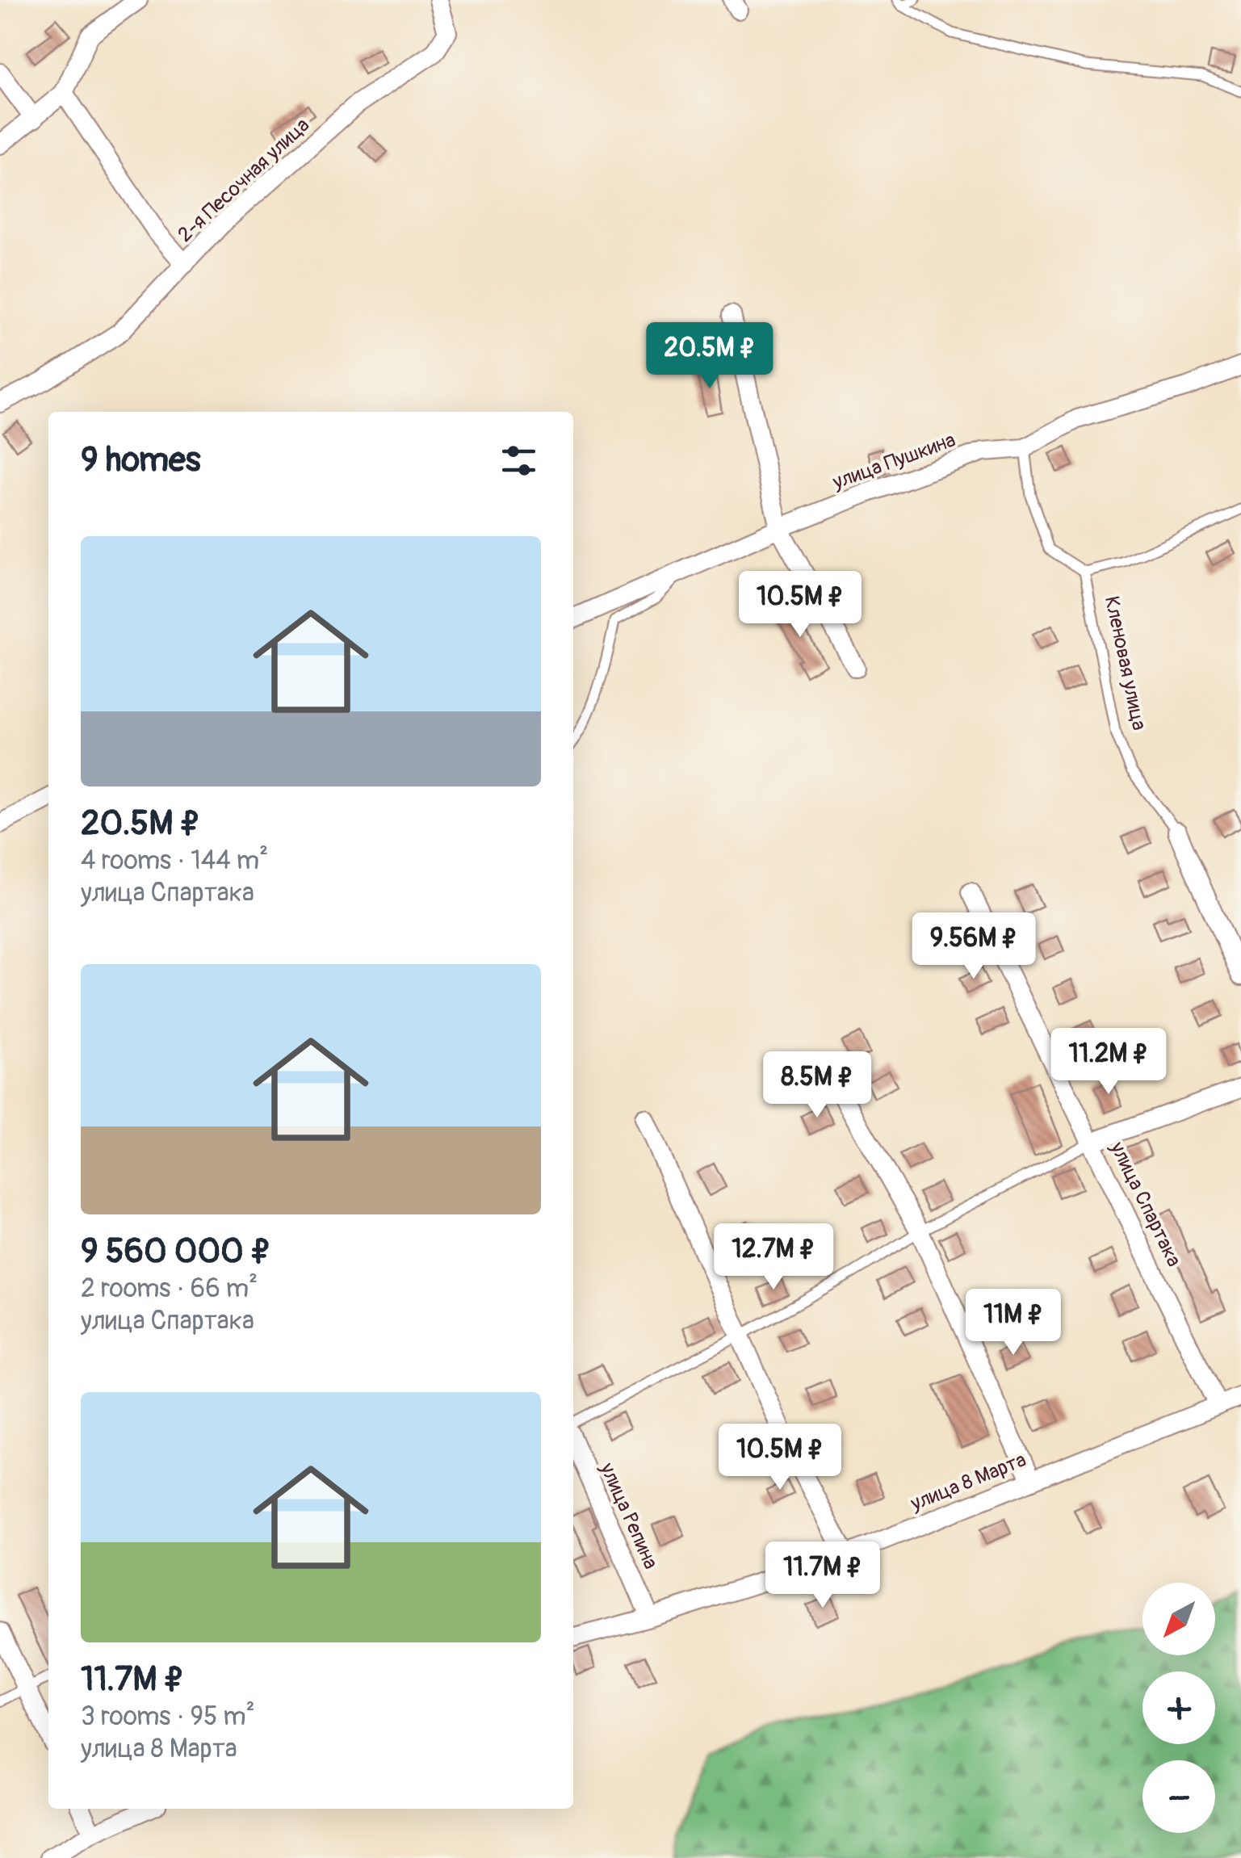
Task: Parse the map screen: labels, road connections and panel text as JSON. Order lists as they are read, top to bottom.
{
  "streets": {
    "street": [
      "2-я Песочная улица",
      "улица Пушкина",
      "Кленовая улица",
      "улица Спартака",
      "улица 8 Марта",
      "улица Репина"
    ]
  },
  "crossings": [
    ["улица Спартака", "улица 8 Марта"],
    ["улица 8 Марта", "улица Репина"]
  ],
  "north": "bottom left",
  "page": {
    "price": [
      "20.5M ₽",
      "10.5M ₽",
      "9.56M ₽",
      "11.2M ₽",
      "8.5M ₽",
      "12.7M ₽",
      "11M ₽",
      "10.5M ₽",
      "11.7M ₽"
    ],
    "heading": "9 homes",
    "list": [
      {
        "name": "20.5M ₽",
        "note": "4 rooms · 144 m² · улица Спартака"
      },
      {
        "name": "9 560 000 ₽",
        "note": "2 rooms · 66 m² · улица Спартака"
      },
      {
        "name": "11.7M ₽",
        "note": "3 rooms · 95 m² · улица 8 Марта"
      }
    ],
    "map_buttons": ["+", "−"]
  }
}
